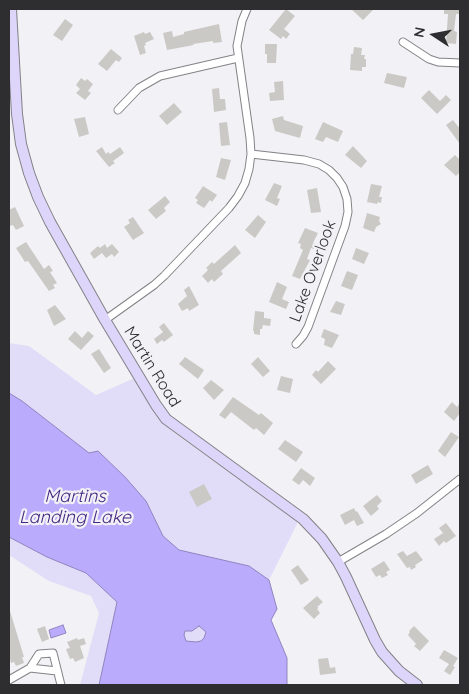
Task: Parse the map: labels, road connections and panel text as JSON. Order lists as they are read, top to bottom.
{
  "streets": {
    "street": ["Lake Overlook", "Martin Road"]
  },
  "water": ["Martins Landing Lake"],
  "north": "left"
}
